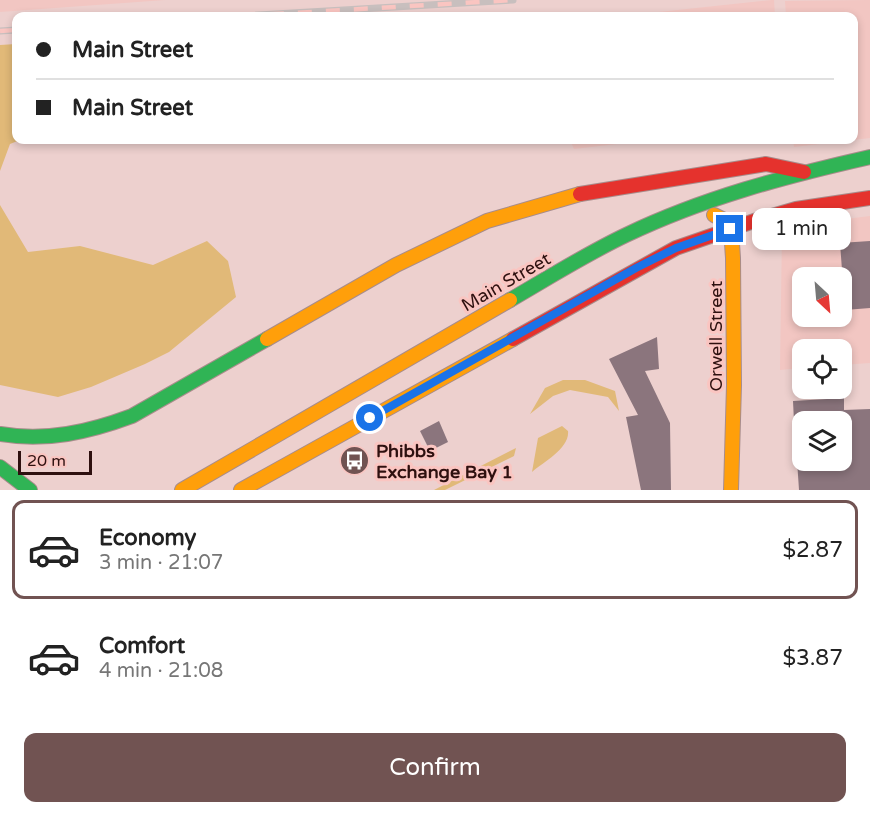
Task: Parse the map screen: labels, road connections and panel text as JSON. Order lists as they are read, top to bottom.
{
  "streets": {
    "main road": ["Main Street", "Orwell Street"]
  },
  "places": {
    "bus stop": ["Phibbs Exchange Bay 1"]
  },
  "scale_bar": "20 m",
  "north": "bottom right",
  "page": {
    "banner": ["Main Street", "Main Street"],
    "bubble": "1 min",
    "scale": "20 m",
    "list": [
      {
        "name": "Economy",
        "note": "3 min · 21:07",
        "value": "$2.87"
      },
      {
        "name": "Comfort",
        "note": "4 min · 21:08",
        "value": "$3.87"
      }
    ],
    "buttons": "Confirm"
  }
}
